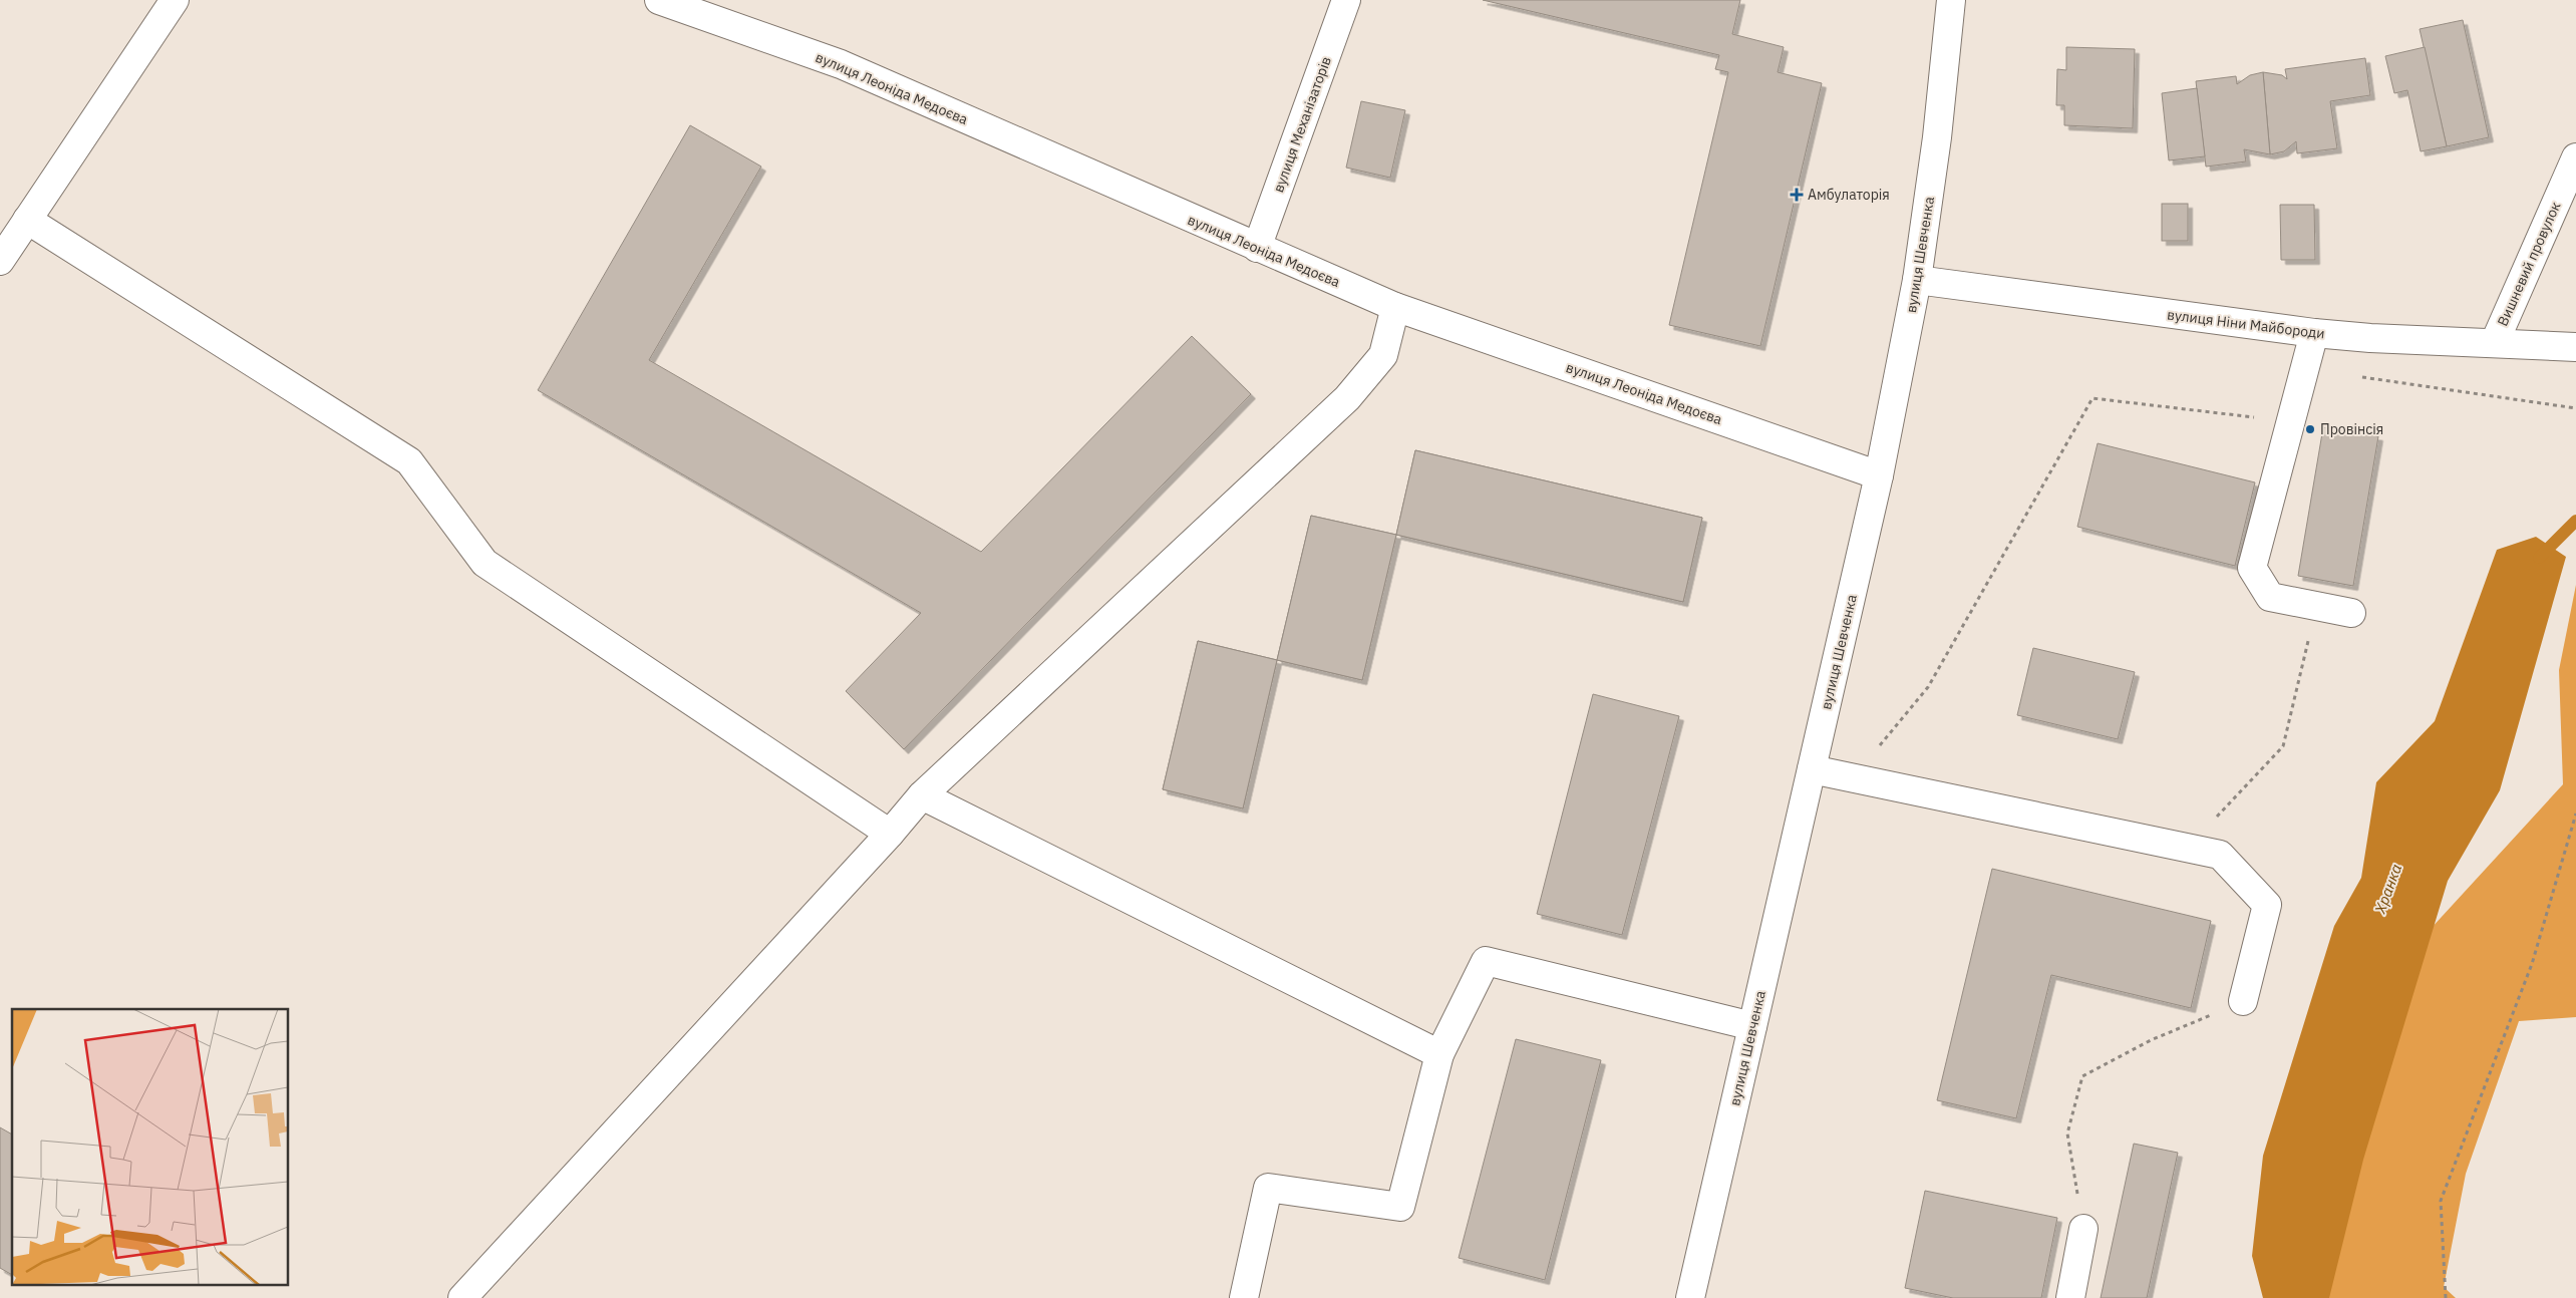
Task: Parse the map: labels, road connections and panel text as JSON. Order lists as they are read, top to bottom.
{
  "streets": {
    "street": [
      "вулиця Леоніда Медоєва",
      "вулиця Механізаторів",
      "вулиця Шевченка",
      "Вишневий провулок",
      "вулиця Ніни Майбороди"
    ]
  },
  "crossings": [
    ["вулиця Леоніда Медоєва", "вулиця Механізаторів"],
    ["вулиця Леоніда Медоєва", "вулиця Шевченка"],
    ["вулиця Шевченка", "вулиця Ніни Майбороди"],
    ["Вишневий провулок", "вулиця Ніни Майбороди"]
  ],
  "water": ["Хранка"],
  "places": {
    "health": ["Амбулаторія"],
    "other": ["Провінсія"]
  }
}
